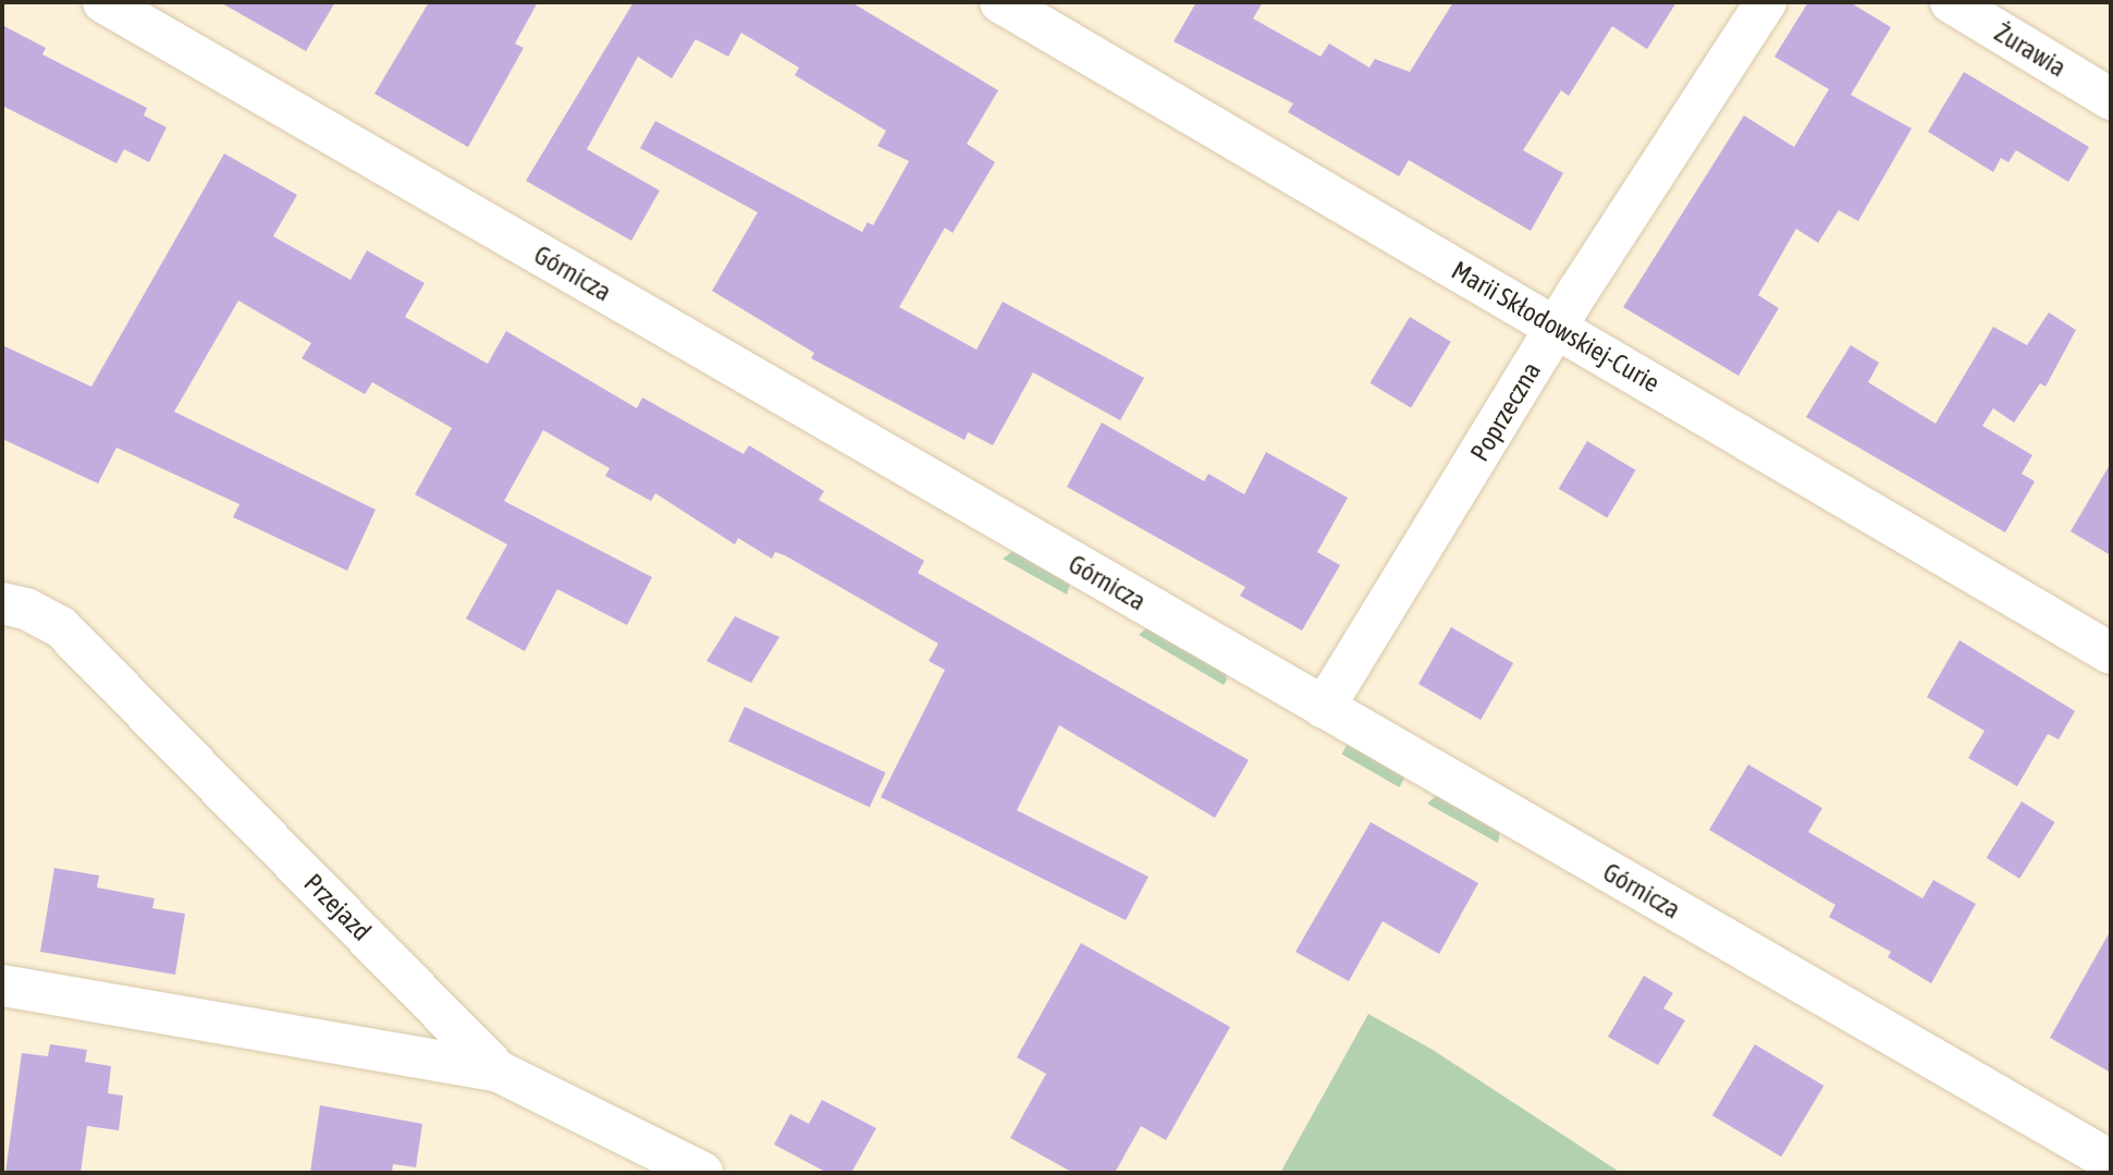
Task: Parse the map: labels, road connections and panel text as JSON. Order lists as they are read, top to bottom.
{
  "streets": {
    "street": [
      "Żurawia",
      "Górnicza",
      "Marii Skłodowskiej-Curie",
      "Poprzeczna",
      "Przejazd"
    ]
  },
  "crossings": [
    ["Górnicza", "Poprzeczna"],
    ["Marii Skłodowskiej-Curie", "Poprzeczna"]
  ]
}
